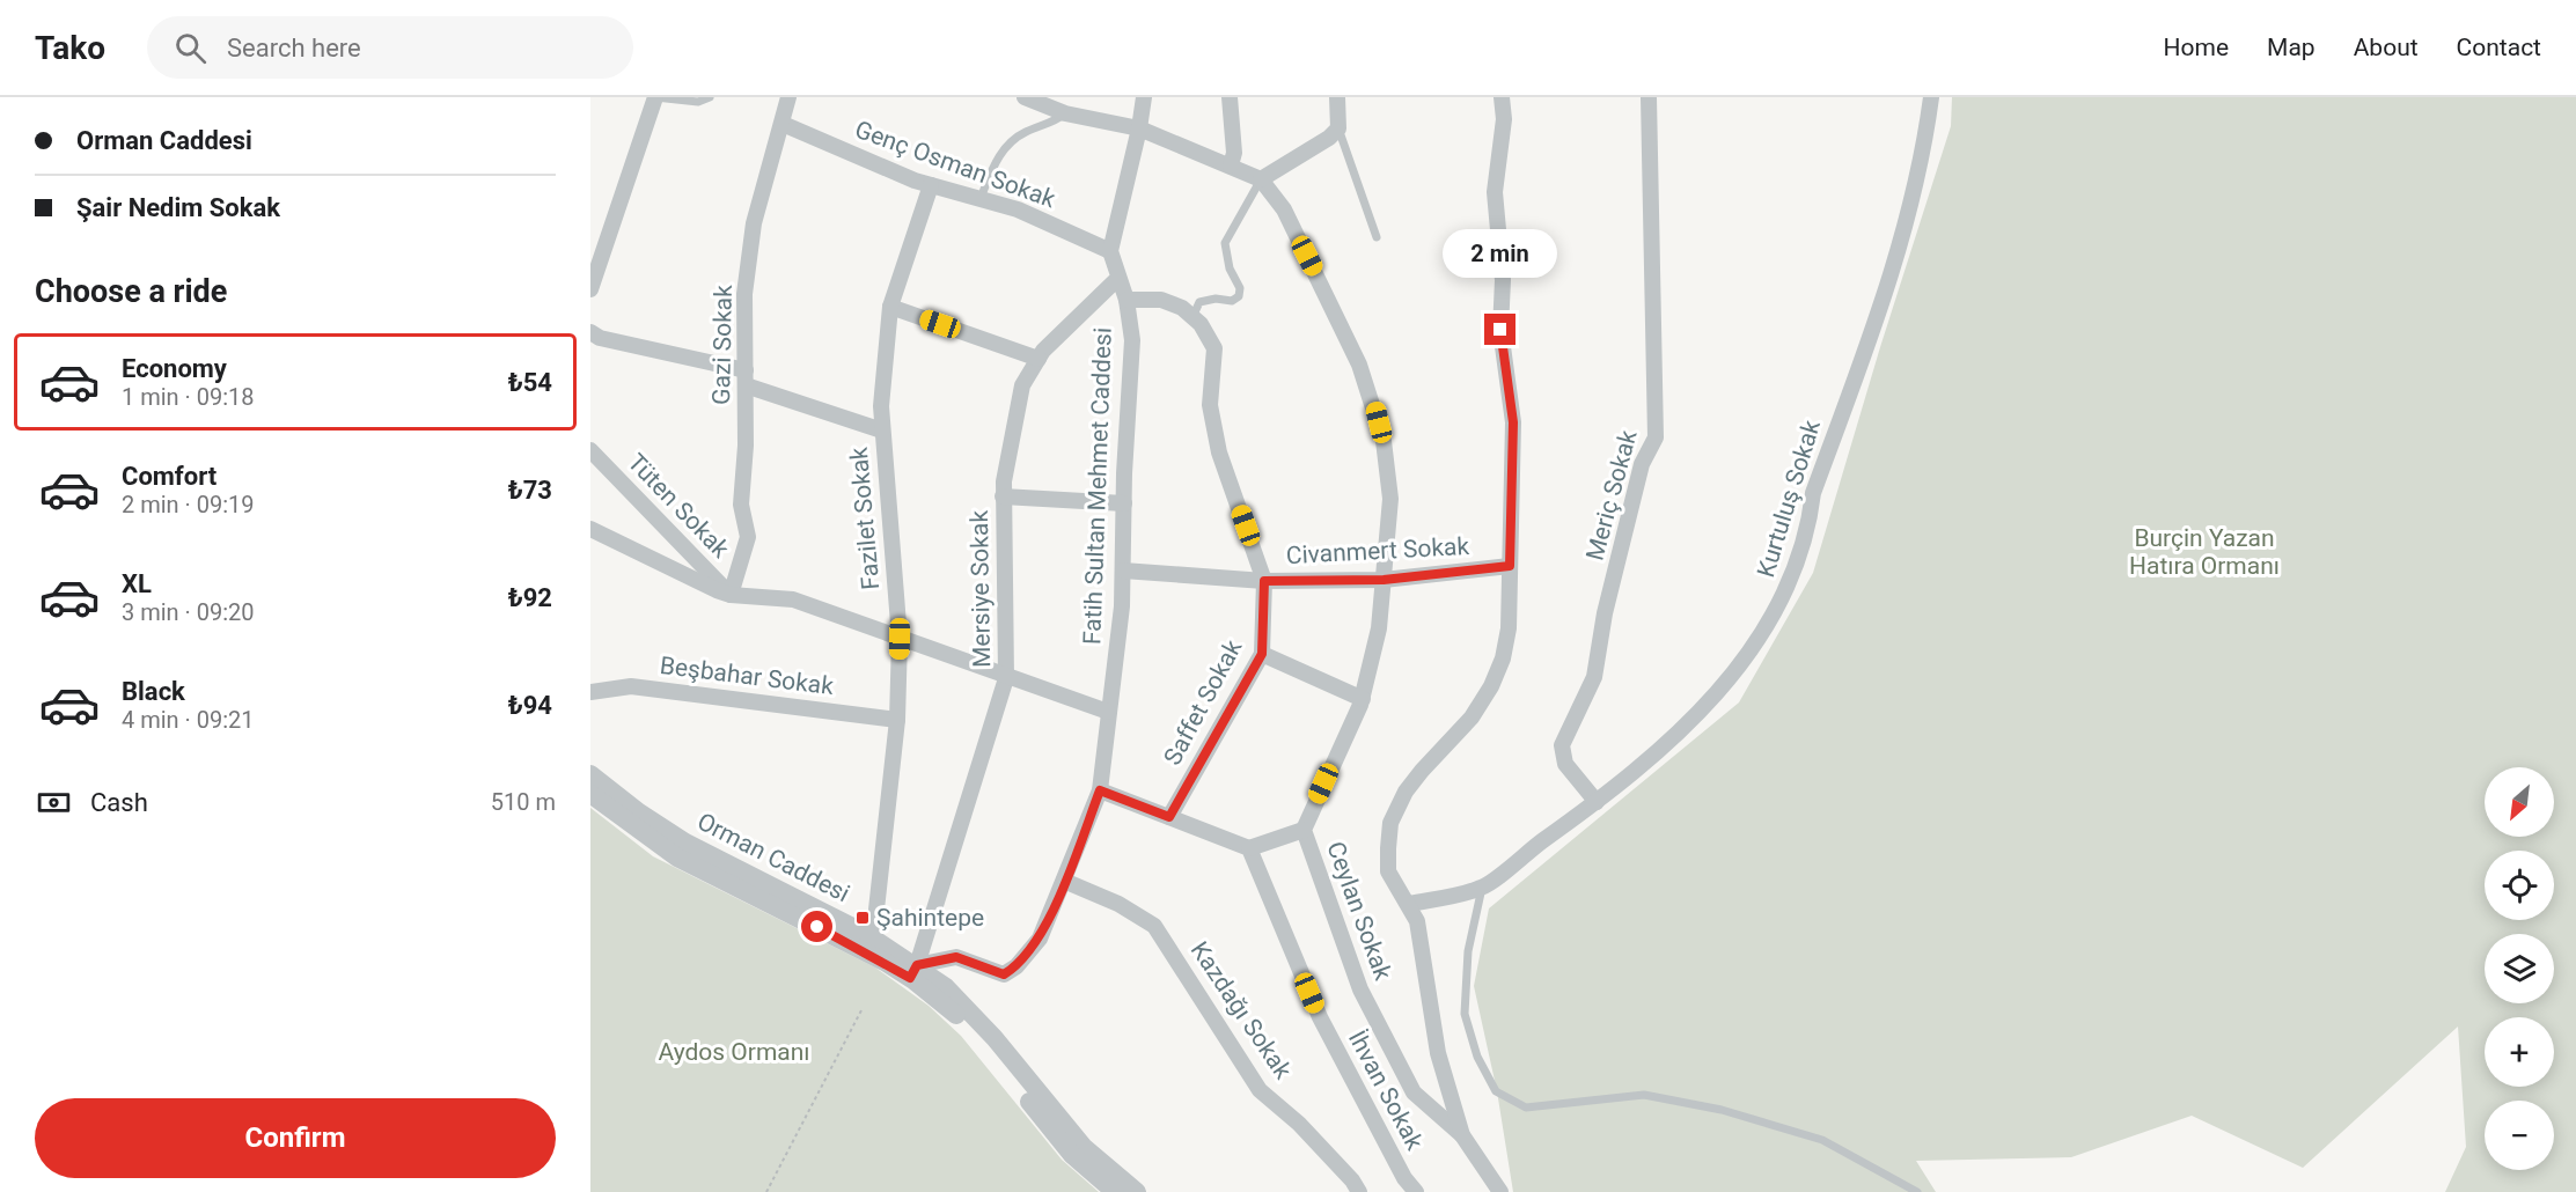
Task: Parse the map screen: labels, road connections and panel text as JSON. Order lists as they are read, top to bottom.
{
  "streets": {
    "street": [
      "Genç Osman Sokak",
      "Gazi Sokak",
      "Fatih Sultan Mehmet Caddesi",
      "Meriç Sokak",
      "Kurtuluş Sokak",
      "Tüten Sokak",
      "Fazilet Sokak",
      "Civanmert Sokak",
      "Mersiye Sokak",
      "Beşbahar Sokak",
      "Saffet Sokak",
      "Orman Caddesi",
      "Ceylan Sokak",
      "Kazdağı Sokak",
      "İhvan Sokak"
    ]
  },
  "crossings": [
    ["Genç Osman Sokak", "Gazi Sokak"],
    ["Genç Osman Sokak", "Fatih Sultan Mehmet Caddesi"],
    ["Genç Osman Sokak", "Fazilet Sokak"],
    ["Gazi Sokak", "Tüten Sokak"],
    ["Fatih Sultan Mehmet Caddesi", "Civanmert Sokak"],
    ["Fatih Sultan Mehmet Caddesi", "Mersiye Sokak"],
    ["Fatih Sultan Mehmet Caddesi", "Orman Caddesi"],
    ["Fatih Sultan Mehmet Caddesi", "Ceylan Sokak"],
    ["Fatih Sultan Mehmet Caddesi", "Kazdağı Sokak"],
    ["Meriç Sokak", "Kurtuluş Sokak"],
    ["Fazilet Sokak", "Beşbahar Sokak"],
    ["Fazilet Sokak", "Orman Caddesi"],
    ["Civanmert Sokak", "Saffet Sokak"],
    ["Civanmert Sokak", "Ceylan Sokak"],
    ["Mersiye Sokak", "Orman Caddesi"]
  ],
  "parks": ["Burçin Yazan Hatıra Ormanı", "Aydos Ormanı"],
  "places": {
    "transit": ["Şahintepe"]
  },
  "north": "bottom left",
  "page": {
    "header": "Tako",
    "search": "Search here",
    "nav": [
      "Home",
      "Map",
      "About",
      "Contact"
    ],
    "banner": ["Orman Caddesi", "Şair Nedim Sokak"],
    "bubble": "2 min",
    "heading": "Choose a ride",
    "list": [
      {
        "name": "Economy",
        "note": "1 min · 09:18",
        "value": "₺54"
      },
      {
        "name": "Comfort",
        "note": "2 min · 09:19",
        "value": "₺73"
      },
      {
        "name": "XL",
        "note": "3 min · 09:20",
        "value": "₺92"
      },
      {
        "name": "Black",
        "note": "4 min · 09:21",
        "value": "₺94"
      }
    ],
    "pay": ["Cash", "510 m"],
    "map_buttons": ["+", "−"],
    "buttons": "Confirm"
  }
}
